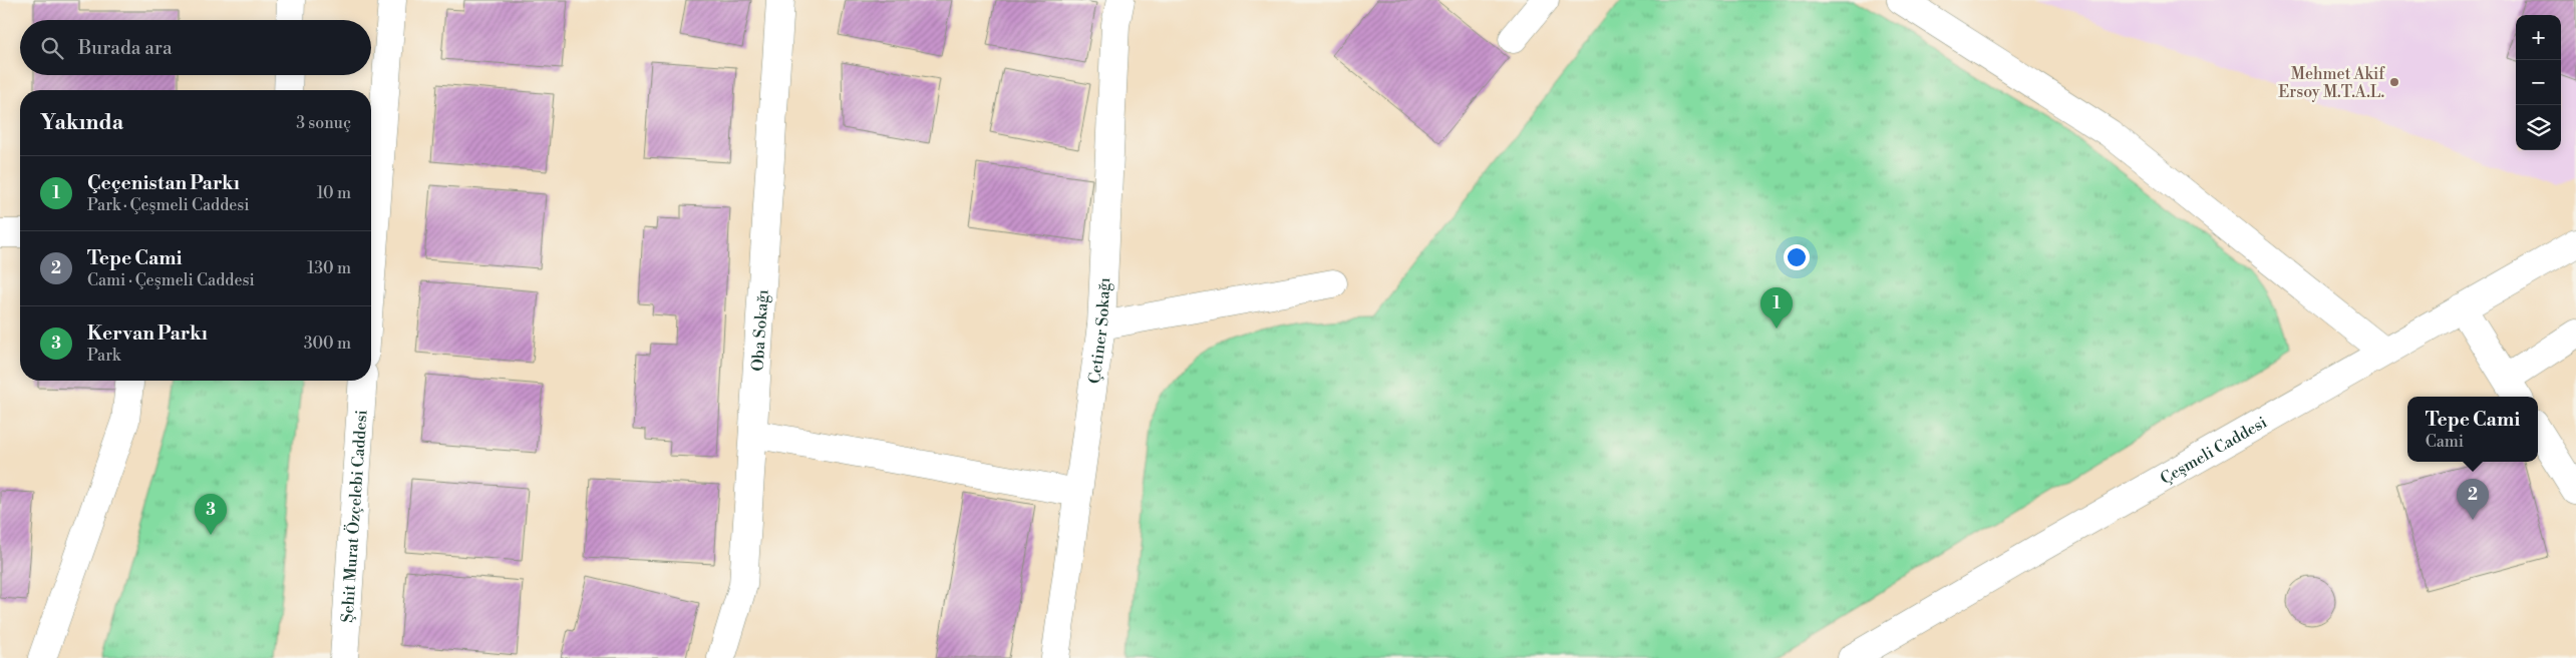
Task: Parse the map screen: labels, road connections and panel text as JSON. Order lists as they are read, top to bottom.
{
  "streets": {
    "street": [
      "Çetiner Sokağı",
      "Oba Sokağı",
      "Çeşmeli Caddesi",
      "Şehit Murat Özçelebi Caddesi"
    ]
  },
  "places": ["Mehmet Akif Ersoy M.T.A.L."],
  "page": {
    "map_buttons": ["+", "−"],
    "search": "Burada ara",
    "heading": ["Yakında", "3 sonuç"],
    "list": [
      {
        "mark": "1",
        "name": "Çeçenistan Parkı",
        "note": "Park · Çeşmeli Caddesi",
        "value": "10 m"
      },
      {
        "mark": "2",
        "name": "Tepe Cami",
        "note": "Cami · Çeşmeli Caddesi",
        "value": "130 m"
      },
      {
        "mark": "3",
        "name": "Kervan Parkı",
        "note": "Park",
        "value": "300 m"
      }
    ],
    "pins": ["1", "2", "3"],
    "popup": ["Tepe Cami", "Cami"]
  }
}
